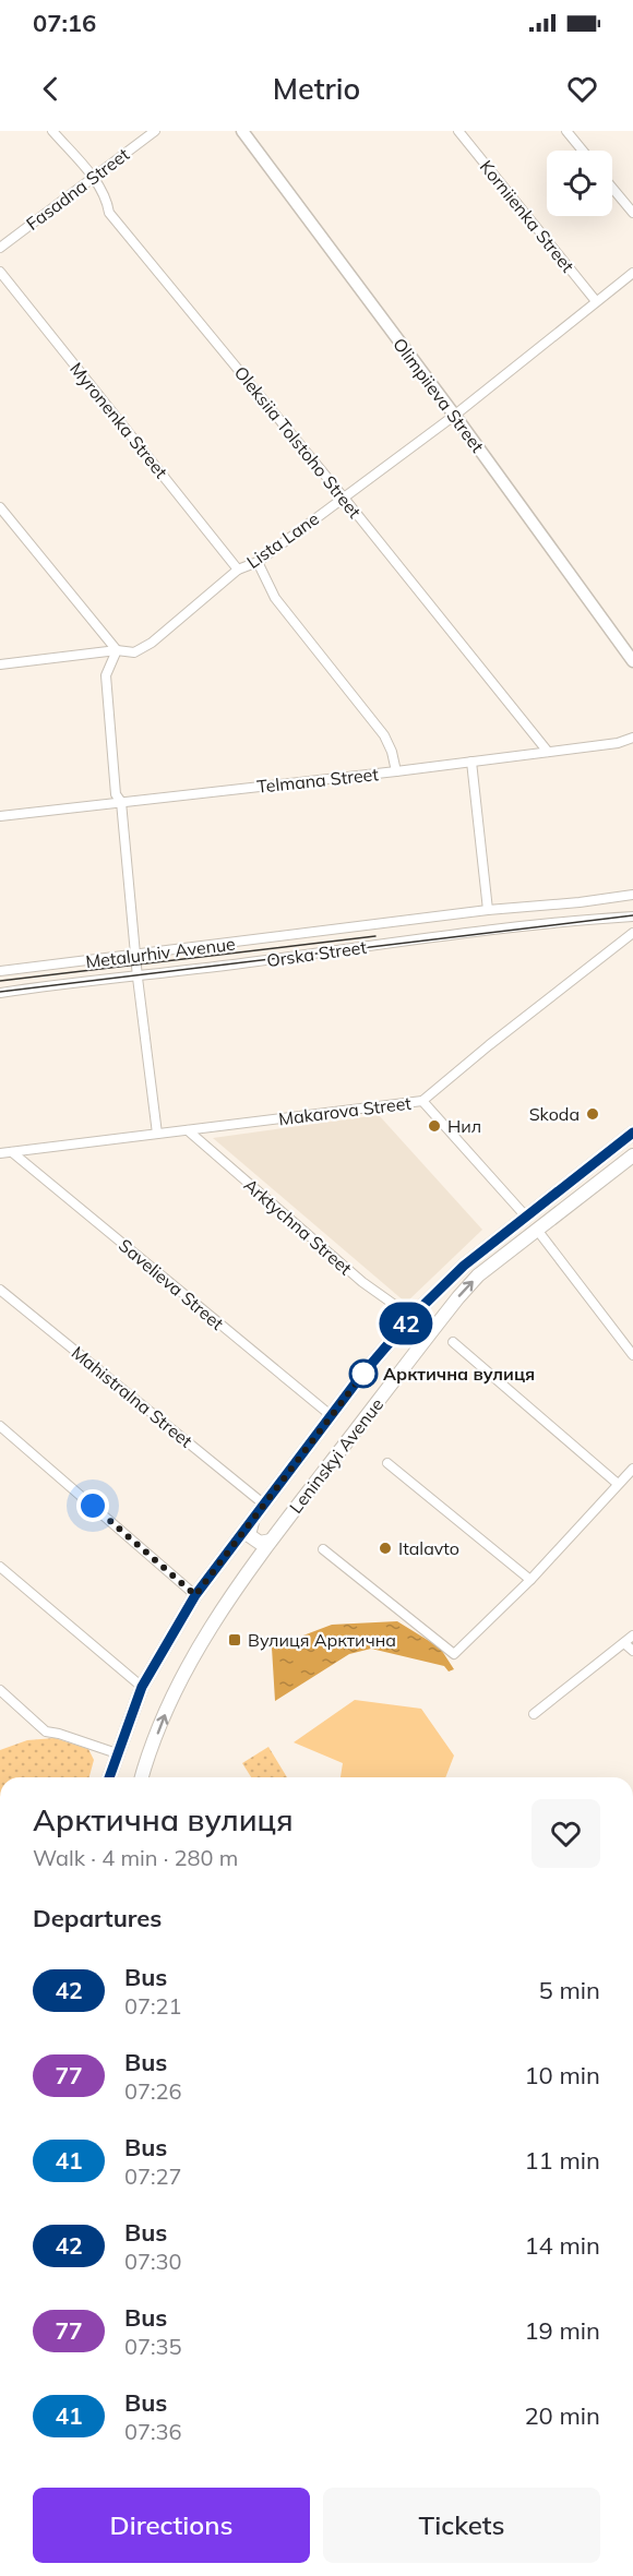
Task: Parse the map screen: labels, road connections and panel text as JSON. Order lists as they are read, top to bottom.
{
  "streets": {
    "main road": ["Olimpiieva Street", "Leninskyi Avenue"],
    "street": [
      "Fasadna Street",
      "Korniienka Street",
      "Myronenka Street",
      "Oleksiia Tolstoho Street",
      "Lista Lane",
      "Telmana Street",
      "Metalurhiv Avenue",
      "Orska Street",
      "Makarova Street",
      "Arktychna Street",
      "Savelieva Street",
      "Mahistralna Street"
    ]
  },
  "crossings": [
    ["Fasadna Street", "Oleksiia Tolstoho Street"],
    ["Korniienka Street", "Lista Lane"],
    ["Olimpiieva Street", "Lista Lane"],
    ["Myronenka Street", "Lista Lane"],
    ["Oleksiia Tolstoho Street", "Lista Lane"],
    ["Oleksiia Tolstoho Street", "Telmana Street"],
    ["Makarova Street", "Arktychna Street"],
    ["Makarova Street", "Savelieva Street"],
    ["Arktychna Street", "Leninskyi Avenue"],
    ["Savelieva Street", "Leninskyi Avenue"],
    ["Mahistralna Street", "Leninskyi Avenue"]
  ],
  "places": {
    "other": [
      "Skoda",
      "Нил",
      "Арктична вулиця",
      "Italavto"
    ],
    "transit": ["Вулиця Арктична"]
  },
  "lines": ["bus line 42"],
  "page": {
    "status": "07:16",
    "header": "Metrio",
    "on_map": "42",
    "heading": [
      ["Арктична вулиця", "Walk · 4 min · 280 m"],
      "Departures"
    ],
    "list": [
      {
        "mark": "42",
        "name": "Bus",
        "note": "07:21",
        "value": "5 min"
      },
      {
        "mark": "77",
        "name": "Bus",
        "note": "07:26",
        "value": "10 min"
      },
      {
        "mark": "41",
        "name": "Bus",
        "note": "07:27",
        "value": "11 min"
      },
      {
        "mark": "42",
        "name": "Bus",
        "note": "07:30",
        "value": "14 min"
      },
      {
        "mark": "77",
        "name": "Bus",
        "note": "07:35",
        "value": "19 min"
      },
      {
        "mark": "41",
        "name": "Bus",
        "note": "07:36",
        "value": "20 min"
      }
    ],
    "buttons": ["Directions", "Tickets"]
  }
}
